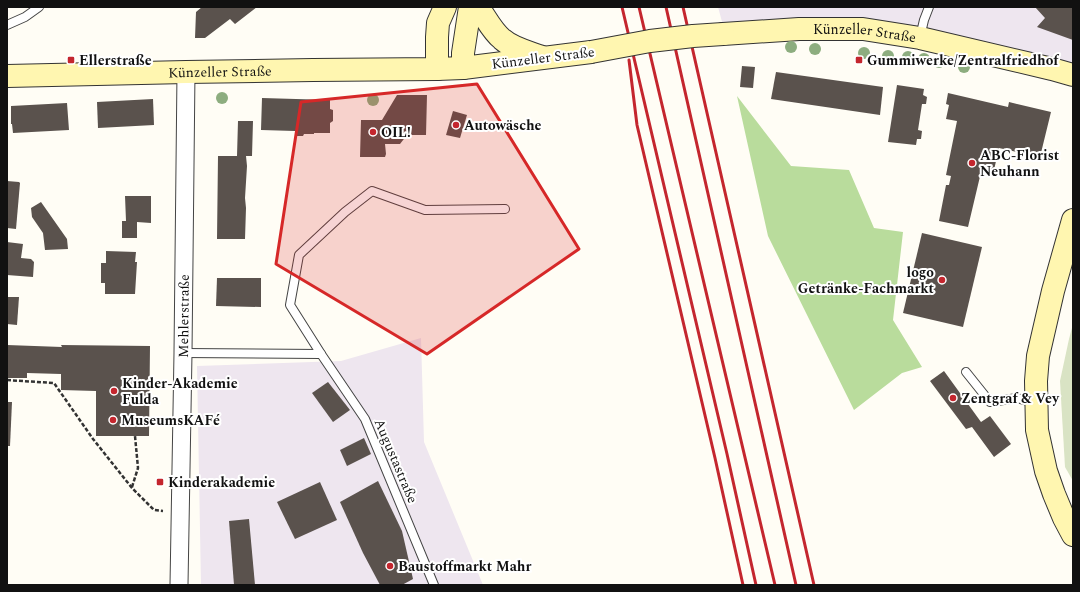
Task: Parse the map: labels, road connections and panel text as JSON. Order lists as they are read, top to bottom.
{
  "streets": {
    "main road": ["Künzeller Straße"],
    "street": ["Mehlerstraße"],
    "lane": ["Augustastraße"]
  },
  "crossings": [
    ["Künzeller Straße", "Mehlerstraße"]
  ],
  "places": {
    "transit": ["Ellerstraße", "Gummiwerke/Zentralfriedhof", "Kinderakademie"],
    "other": [
      "Autowäsche",
      "OIL!",
      "ABC-Florist Neuhann",
      "logo Getränke-Fachmarkt",
      "Kinder-Akademie Fulda",
      "Zentgraf & Vey",
      "MuseumsKAFé",
      "Baustoffmarkt Mahr"
    ]
  }
}
